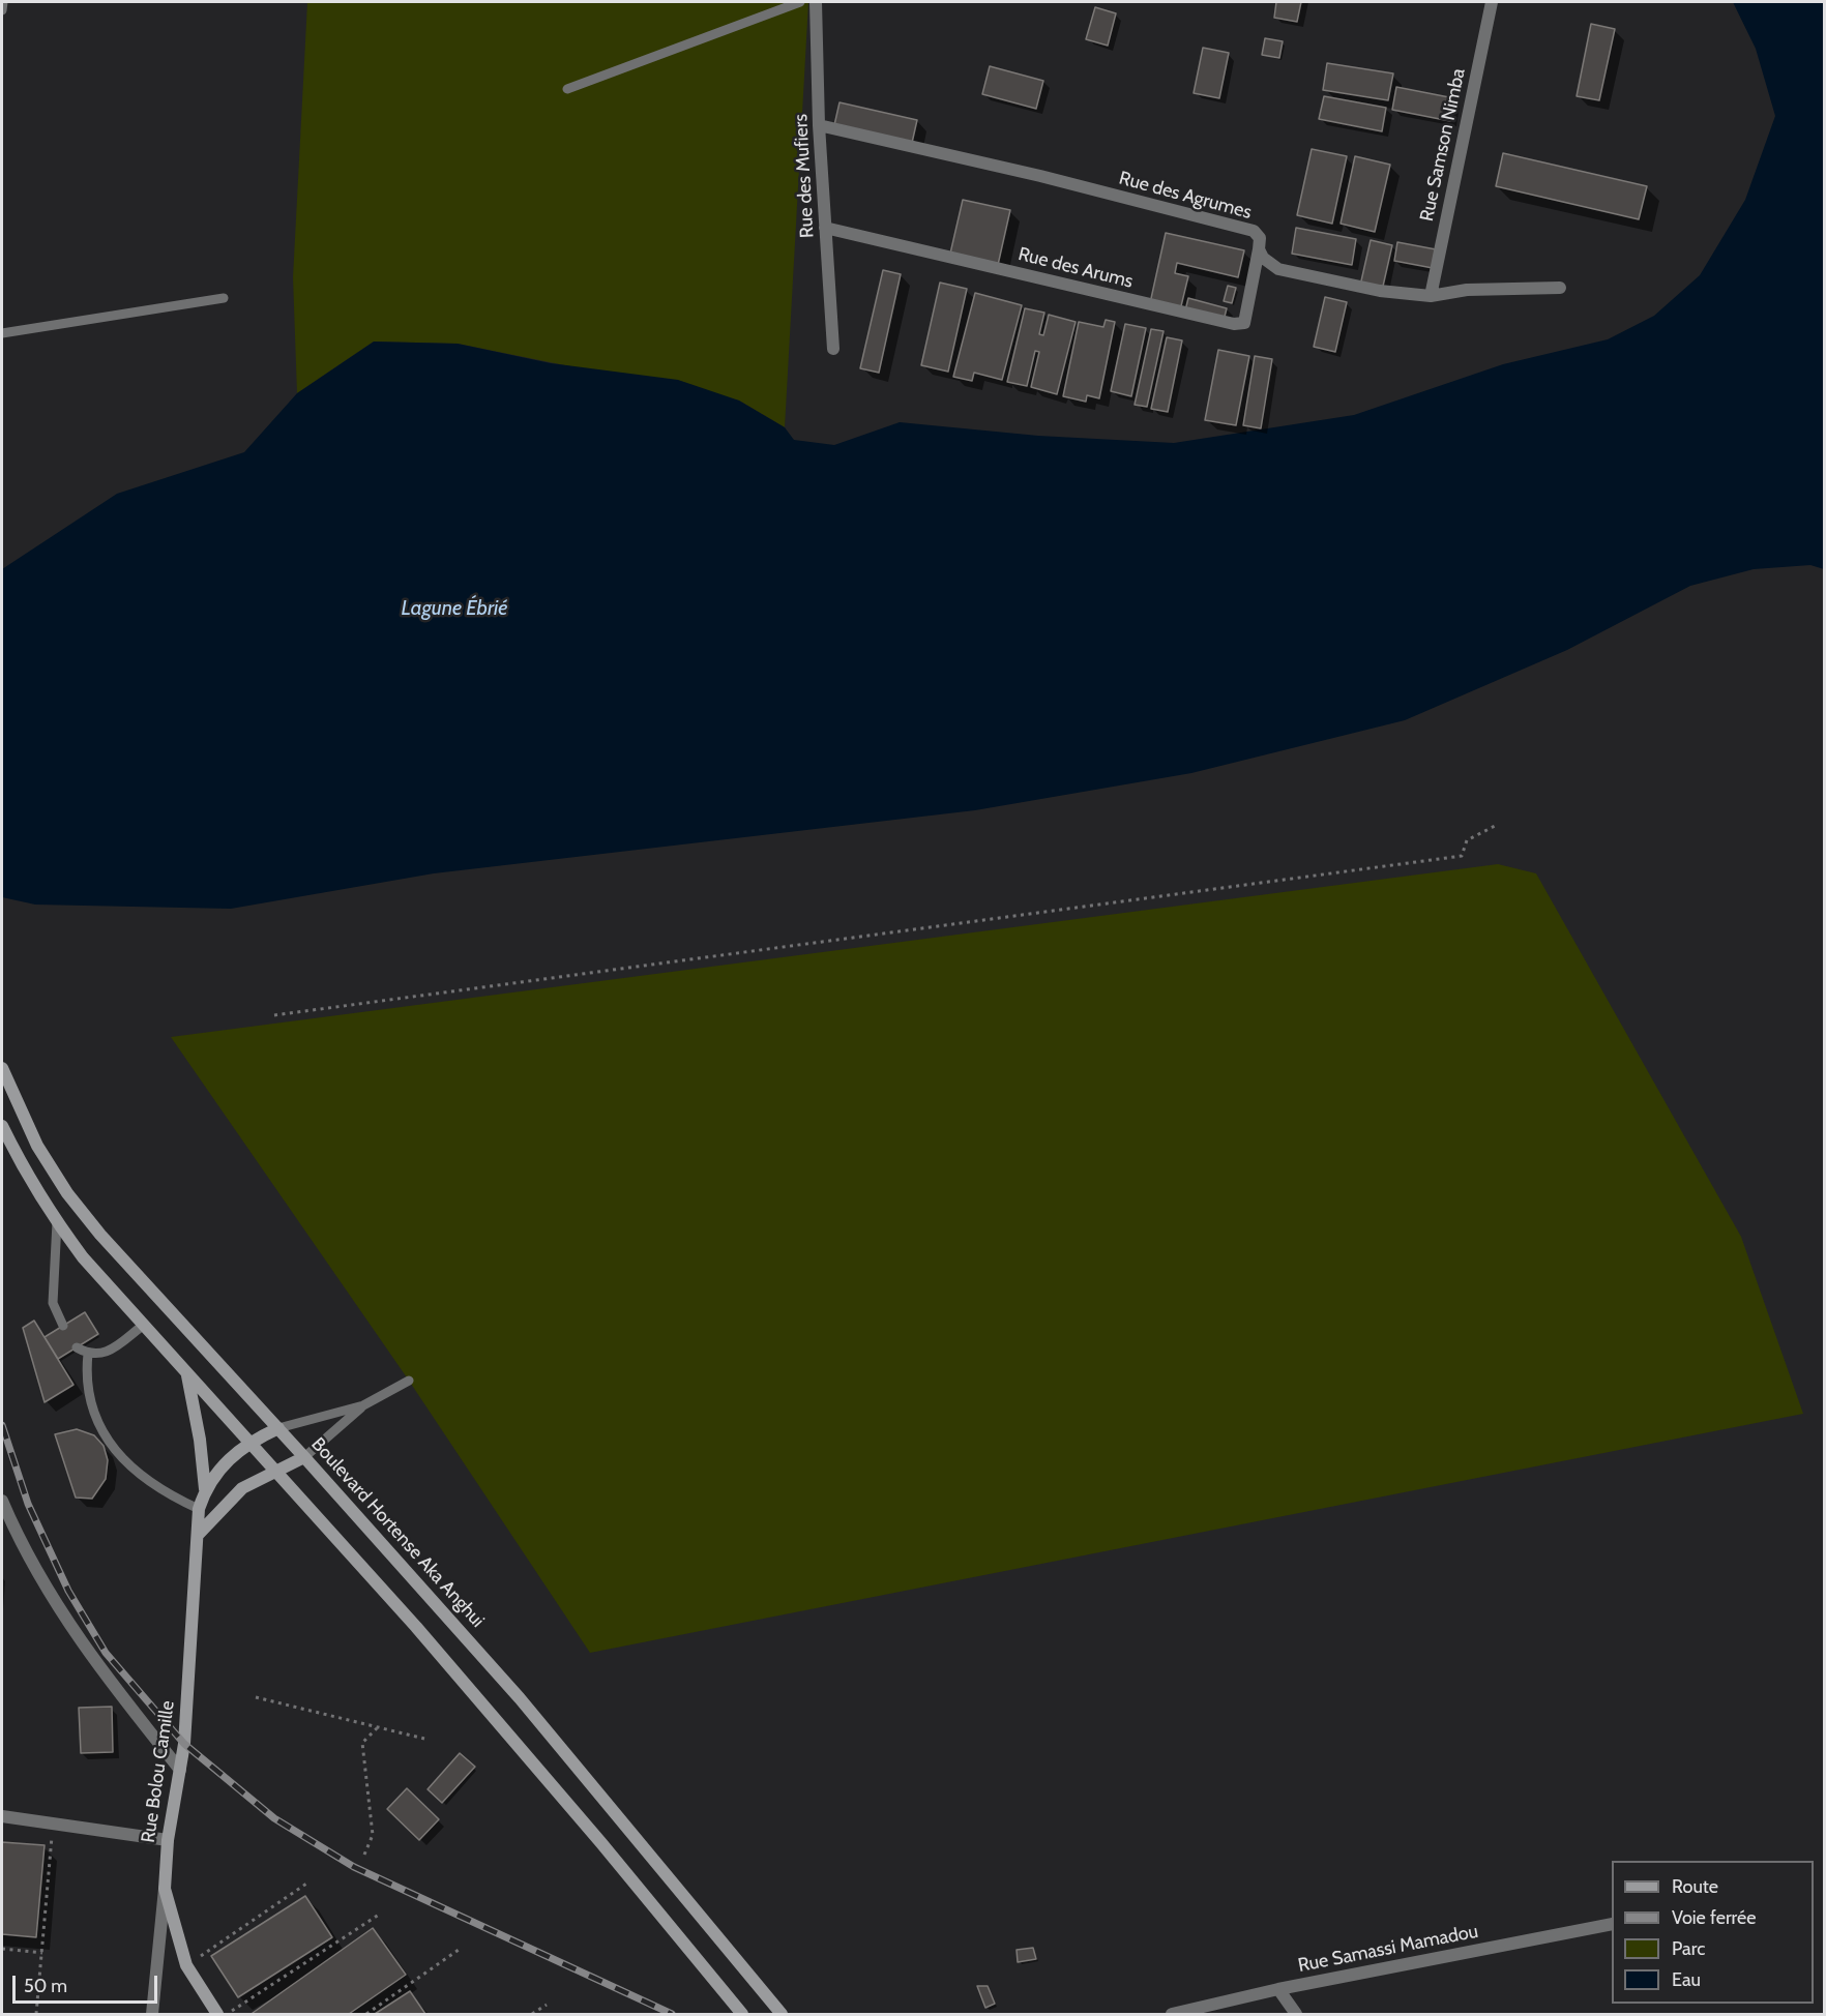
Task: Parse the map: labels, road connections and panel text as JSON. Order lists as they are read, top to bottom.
{
  "streets": {
    "main road": ["Boulevard Hortense Aka Anghui", "Rue Bolou Camille"],
    "street": [
      "Rue Samson Nimba",
      "Rue des Mufiers",
      "Rue des Agrumes",
      "Rue des Arums",
      "Rue Samassi Mamadou"
    ]
  },
  "crossings": [
    ["Rue Samson Nimba", "Rue des Agrumes"],
    ["Rue des Mufiers", "Rue des Agrumes"],
    ["Rue des Mufiers", "Rue des Arums"],
    ["Rue des Agrumes", "Rue des Arums"],
    ["Boulevard Hortense Aka Anghui", "Rue Bolou Camille"]
  ],
  "water": ["Lagune Ébrié"],
  "legend": [
    "Route",
    "Voie ferrée",
    "Parc",
    "Eau"
  ],
  "scale_bar": "50 m"
}
